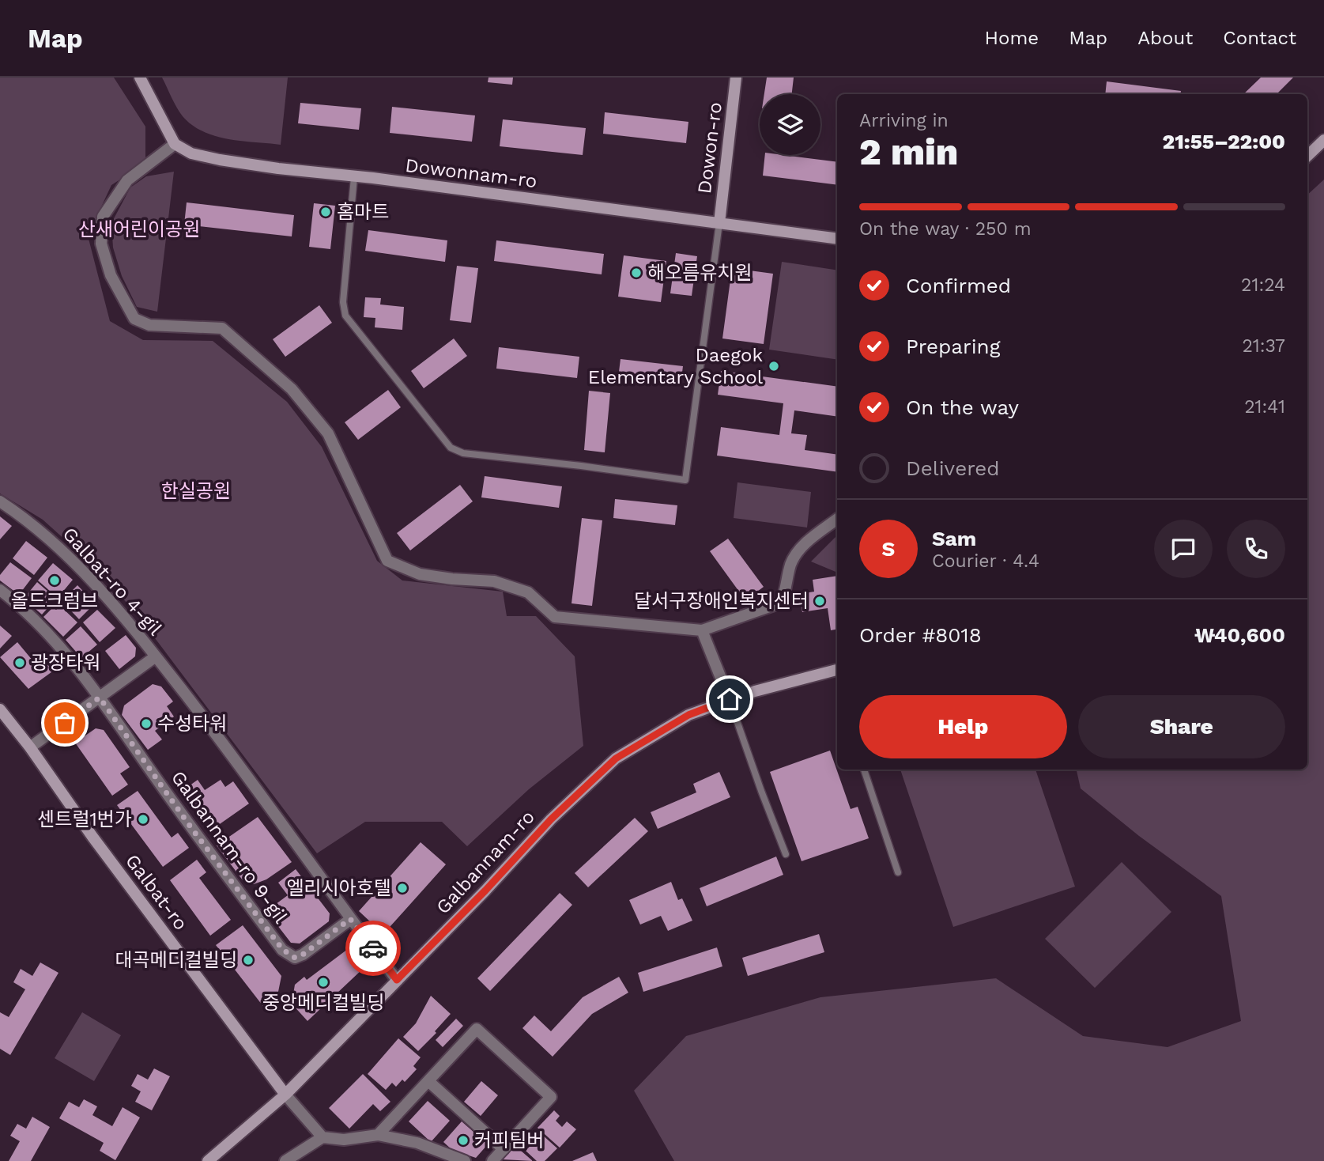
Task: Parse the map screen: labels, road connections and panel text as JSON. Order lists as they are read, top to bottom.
{
  "streets": {
    "main road": [
      "Dowon-ro",
      "Dowonnam-ro",
      "Galbannam-ro",
      "Galbat-ro"
    ],
    "street": ["Galbat-ro 4-gil", "Galbannam-ro 9-gil"]
  },
  "crossings": [
    ["Dowon-ro", "Dowonnam-ro"],
    ["Galbat-ro 4-gil", "Galbannam-ro 9-gil"],
    ["Galbat-ro 4-gil", "Galbat-ro"],
    ["Galbannam-ro", "Galbat-ro"]
  ],
  "parks": ["산새어린이공원", "한실공원"],
  "places": [
    "홈마트",
    "해오름유치원",
    "Daegok Elementary School",
    "올드크럼브",
    "달서구장애인복지센터",
    "광장타워",
    "수성타워",
    "센트럴1번가",
    "엘리시아호텔",
    "대곡메디컬빌딩",
    "중앙메디컬빌딩",
    "커피팀버"
  ],
  "page": {
    "header": "Map",
    "nav": [
      "Home",
      "Map",
      "About",
      "Contact"
    ],
    "heading": ["2 min", "Arriving in", "21:55–22:00"],
    "panel": [
      "Sam",
      "Courier · 4.4",
      "Order #8018",
      "₩40,600"
    ],
    "bar": "On the way · 250 m",
    "list": [
      ["Confirmed", "21:24"],
      ["Preparing", "21:37"],
      ["On the way", "21:41"],
      "Delivered"
    ],
    "round": "S",
    "buttons": ["Help", "Share"]
  }
}
